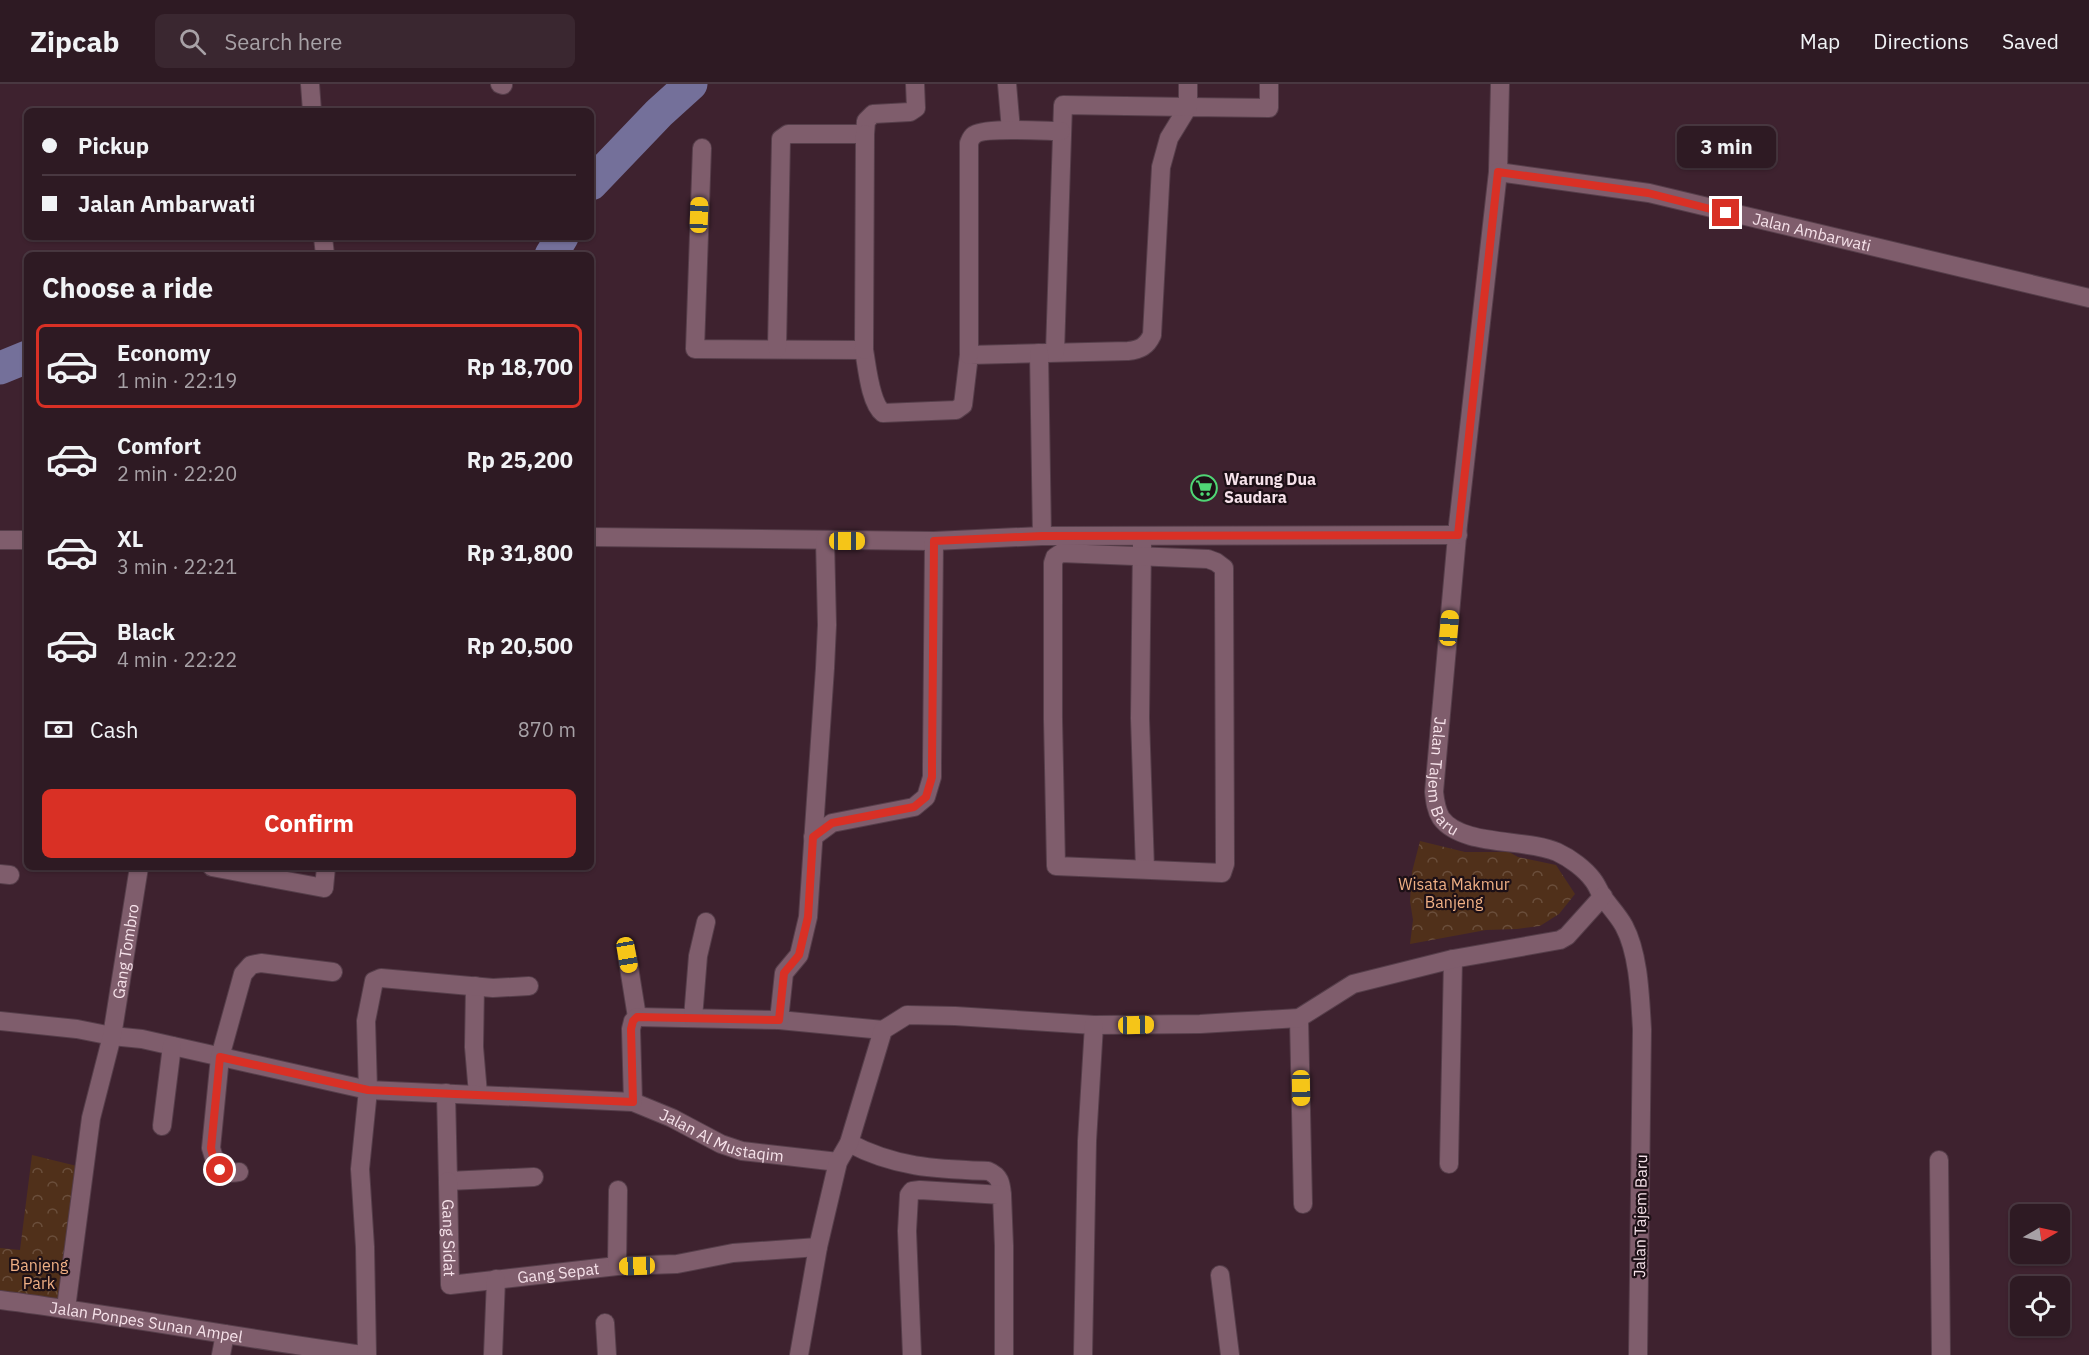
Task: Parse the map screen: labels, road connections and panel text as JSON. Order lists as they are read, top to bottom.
{
  "streets": {
    "street": [
      "Jalan Ambarwati",
      "Jalan Tajem Baru",
      "Gang Tombro",
      "Jalan Al Mustaqim",
      "Gang Sidat",
      "Gang Sepat",
      "Jalan Ponpes Sunan Ampel"
    ]
  },
  "crossings": [
    ["Jalan Ambarwati", "Jalan Tajem Baru"],
    ["Gang Tombro", "Jalan Al Mustaqim"],
    ["Gang Tombro", "Jalan Ponpes Sunan Ampel"],
    ["Jalan Al Mustaqim", "Gang Sidat"],
    ["Gang Sidat", "Gang Sepat"]
  ],
  "parks": ["Wisata Makmur Banjeng", "Banjeng Park"],
  "places": {
    "supermarket": ["Warung Dua Saudara"]
  },
  "north": "right",
  "page": {
    "header": "Zipcab",
    "search": "Search here",
    "nav": ["Map", "Directions", "Saved"],
    "banner": ["Pickup", "Jalan Ambarwati"],
    "bubble": "3 min",
    "heading": "Choose a ride",
    "list": [
      {
        "name": "Economy",
        "note": "1 min · 22:19",
        "value": "Rp 18,700"
      },
      {
        "name": "Comfort",
        "note": "2 min · 22:20",
        "value": "Rp 25,200"
      },
      {
        "name": "XL",
        "note": "3 min · 22:21",
        "value": "Rp 31,800"
      },
      {
        "name": "Black",
        "note": "4 min · 22:22",
        "value": "Rp 20,500"
      }
    ],
    "pay": ["Cash", "870 m"],
    "buttons": "Confirm"
  }
}
